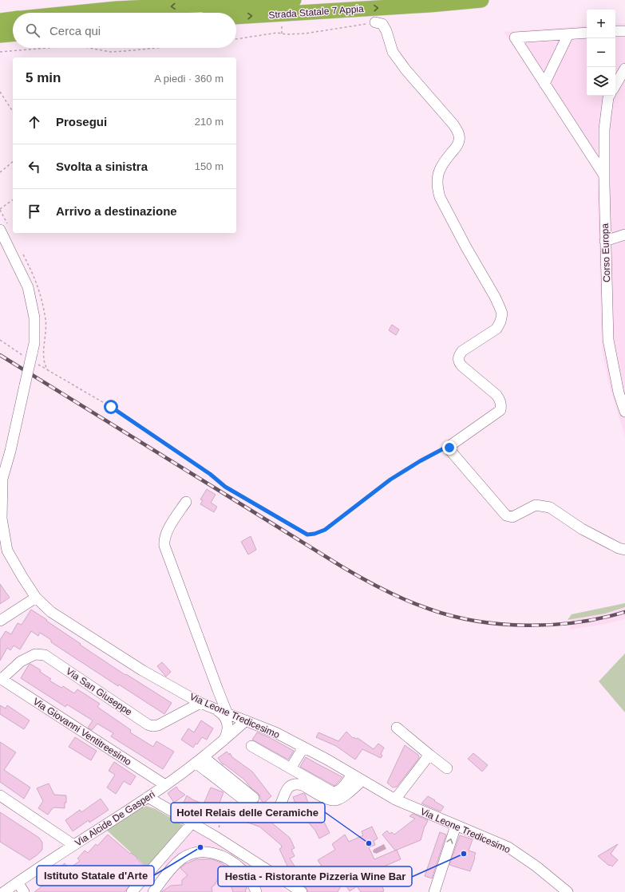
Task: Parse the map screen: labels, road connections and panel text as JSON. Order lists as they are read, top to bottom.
{
  "streets": {
    "highway": ["Strada Statale 7 Appia"],
    "street": [
      "Corso Europa",
      "Via San Giuseppe",
      "Via Leone Tredicesimo",
      "Via Giovanni Ventitreesimo",
      "Via Alcide De Gasperi"
    ]
  },
  "crossings": [
    ["Via San Giuseppe", "Via Leone Tredicesimo"],
    ["Via San Giuseppe", "Via Giovanni Ventitreesimo"],
    ["Via Leone Tredicesimo", "Via Alcide De Gasperi"],
    ["Via Giovanni Ventitreesimo", "Via Alcide De Gasperi"]
  ],
  "places": ["Hotel Relais delle Ceramiche", "Istituto Statale d'Arte", "Hestia - Ristorante Pizzeria Wine Bar"],
  "page": {
    "map_buttons": ["+", "−"],
    "search": "Cerca qui",
    "heading": ["5 min", "A piedi · 360 m"],
    "list": [
      ["Prosegui", "210 m"],
      ["Svolta a sinistra", "150 m"],
      "Arrivo a destinazione"
    ]
  }
}
